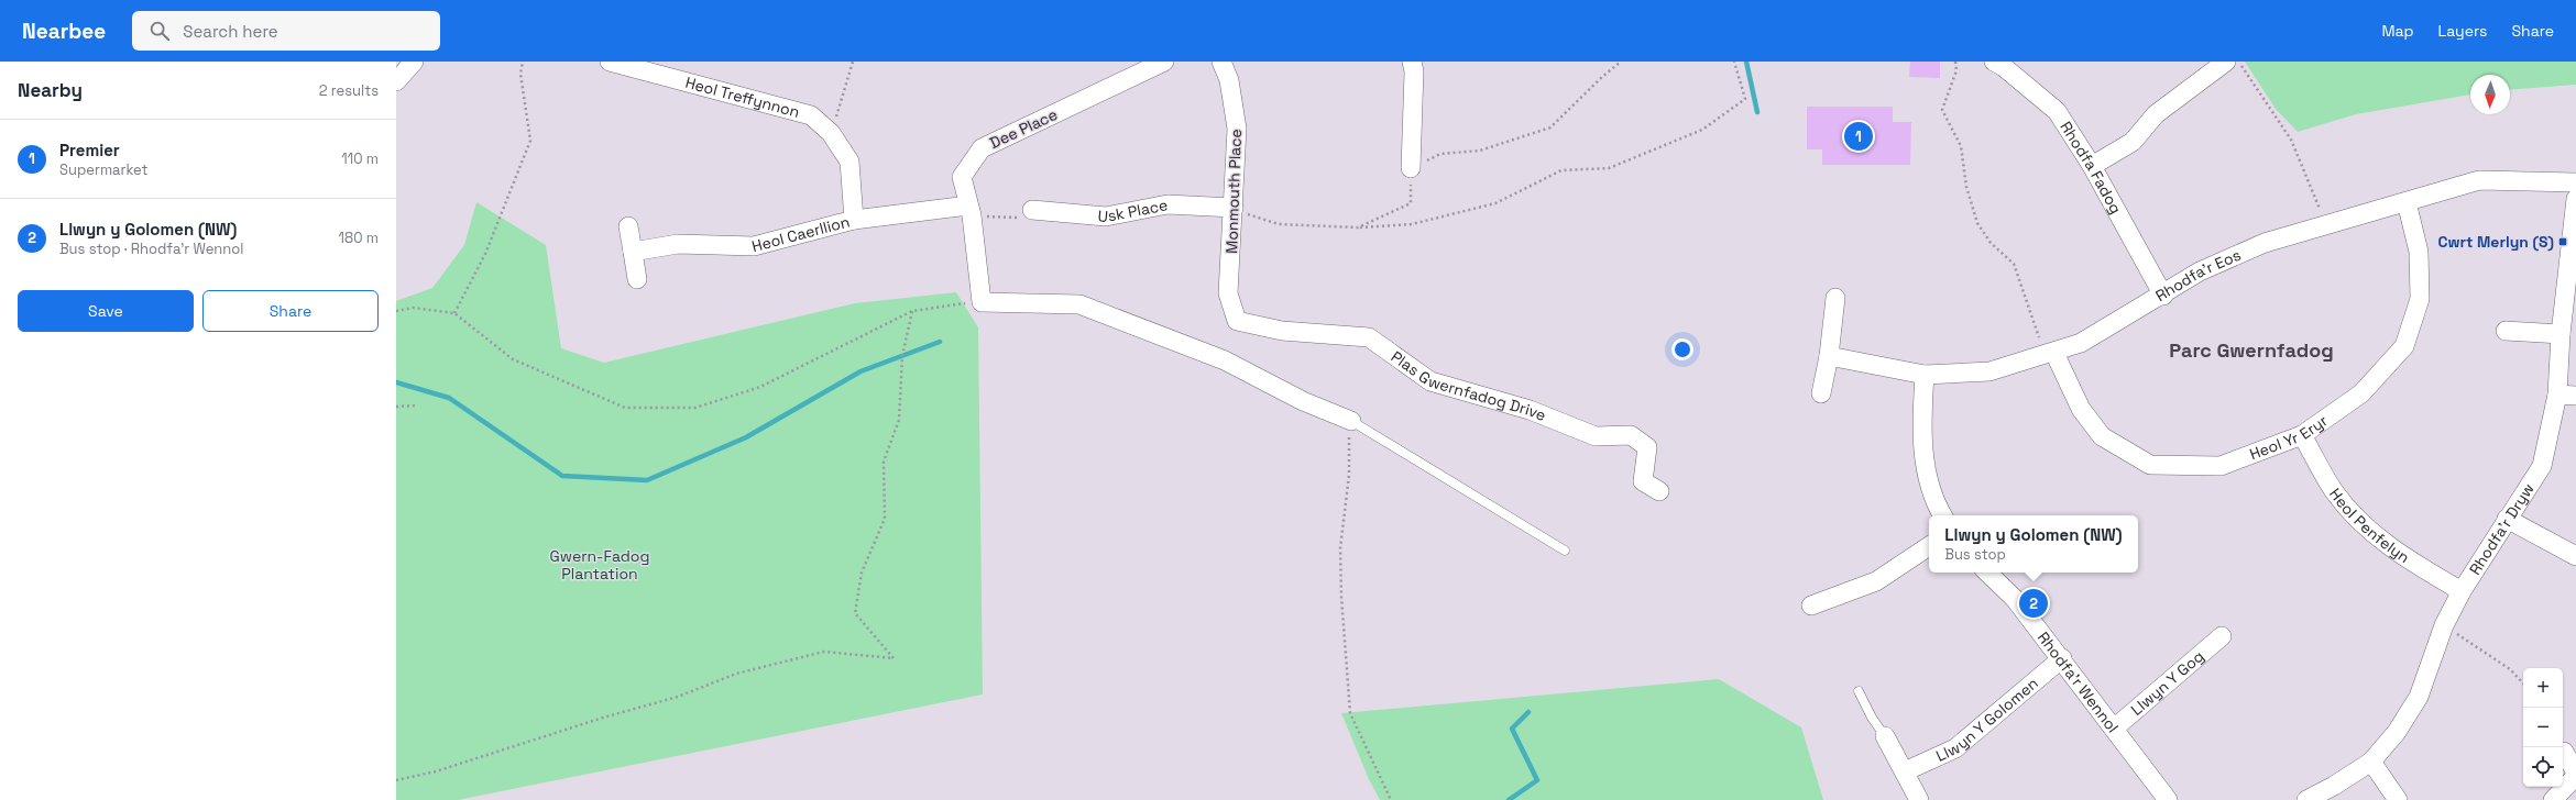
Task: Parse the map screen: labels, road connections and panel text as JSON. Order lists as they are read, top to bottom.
{
  "streets": {
    "street": [
      "Heol Treffynnon",
      "Dee Place",
      "Rhodfa Fadog",
      "Monmouth Place",
      "Usk Place",
      "Heol Caerllion",
      "Rhodfa'r Eos",
      "Plas Gwernfadog Drive",
      "Heol Yr Eryr",
      "Heol Penfelyn",
      "Rhodfa'r Dryw",
      "Rhodfa'r Wennol",
      "Llwyn Y Gog",
      "Llwyn Y Golomen"
    ]
  },
  "crossings": [
    ["Heol Treffynnon", "Heol Caerllion"],
    ["Dee Place", "Heol Caerllion"],
    ["Rhodfa Fadog", "Rhodfa'r Eos"],
    ["Monmouth Place", "Usk Place"],
    ["Monmouth Place", "Plas Gwernfadog Drive"],
    ["Rhodfa'r Eos", "Heol Yr Eryr"],
    ["Heol Yr Eryr", "Heol Penfelyn"],
    ["Heol Penfelyn", "Rhodfa'r Dryw"],
    ["Rhodfa'r Wennol", "Llwyn Y Gog"],
    ["Rhodfa'r Wennol", "Llwyn Y Golomen"]
  ],
  "districts": ["Parc Gwernfadog"],
  "parks": ["Gwern-Fadog Plantation"],
  "places": {
    "transit": ["Cwrt Merlyn (S)"]
  },
  "north": "bottom",
  "page": {
    "header": "Nearbee",
    "search": "Search here",
    "nav": ["Map", "Layers", "Share"],
    "heading": ["Nearby", "2 results"],
    "list": [
      {
        "mark": "1",
        "name": "Premier",
        "note": "Supermarket",
        "value": "110 m"
      },
      {
        "mark": "2",
        "name": "Llwyn y Golomen (NW)",
        "note": "Bus stop · Rhodfa'r Wennol",
        "value": "180 m"
      }
    ],
    "pins": ["1", "2"],
    "buttons": ["Save", "Share"],
    "popup": ["Llwyn y Golomen (NW)", "Bus stop"],
    "map_buttons": ["+", "−"]
  }
}
